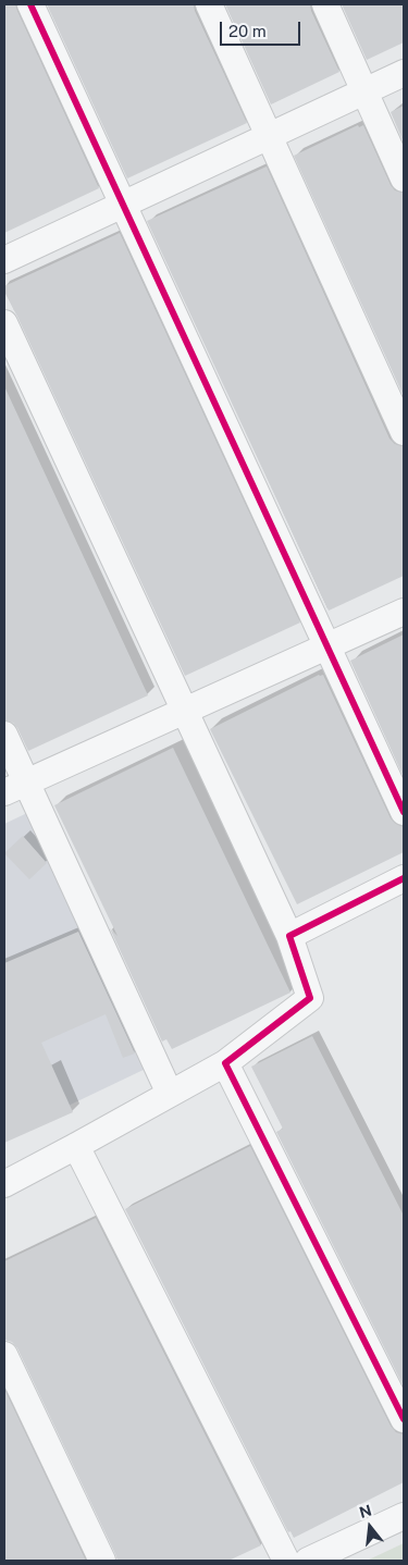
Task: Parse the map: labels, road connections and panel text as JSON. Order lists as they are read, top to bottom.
{
  "scale_bar": "20 m",
  "north": "top"
}
